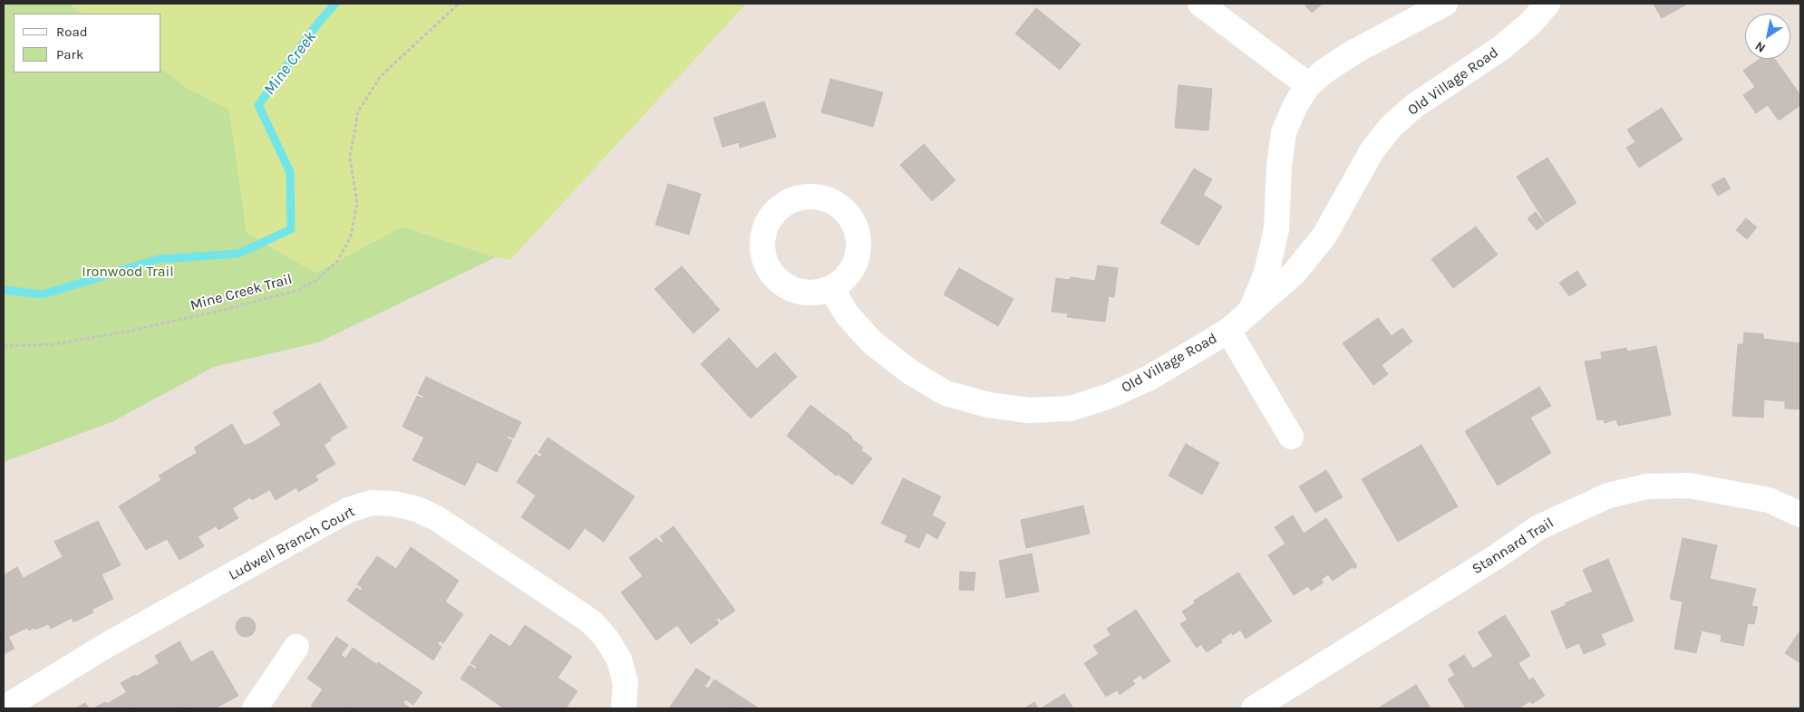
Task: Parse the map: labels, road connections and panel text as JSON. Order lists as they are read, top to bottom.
{
  "streets": {
    "street": ["Old Village Road", "Ludwell Branch Court", "Stannard Trail"],
    "path": ["Mine Creek Trail"]
  },
  "water": ["Mine Creek"],
  "parks": ["Ironwood Trail"],
  "legend": ["Road", "Park"],
  "north": "bottom left"
}
